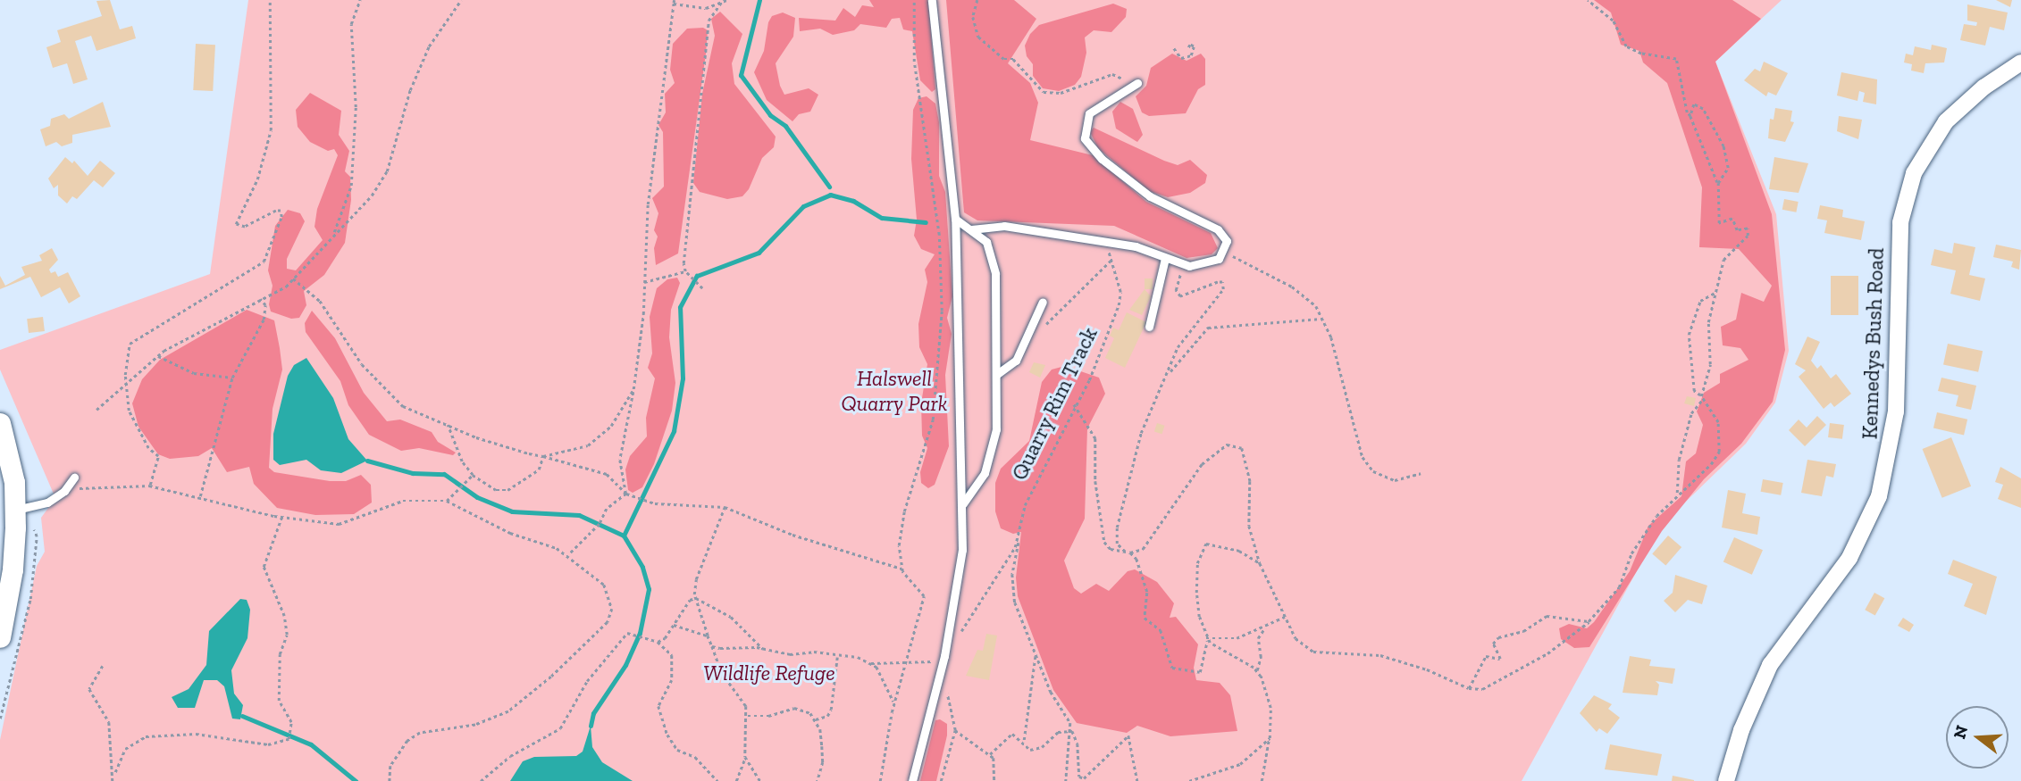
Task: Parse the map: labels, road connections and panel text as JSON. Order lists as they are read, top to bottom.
{
  "streets": {
    "street": ["Kennedys Bush Road"],
    "path": ["Quarry Rim Track"]
  },
  "parks": ["Halswell Quarry Park", "Wildlife Refuge"],
  "north": "left"
}
